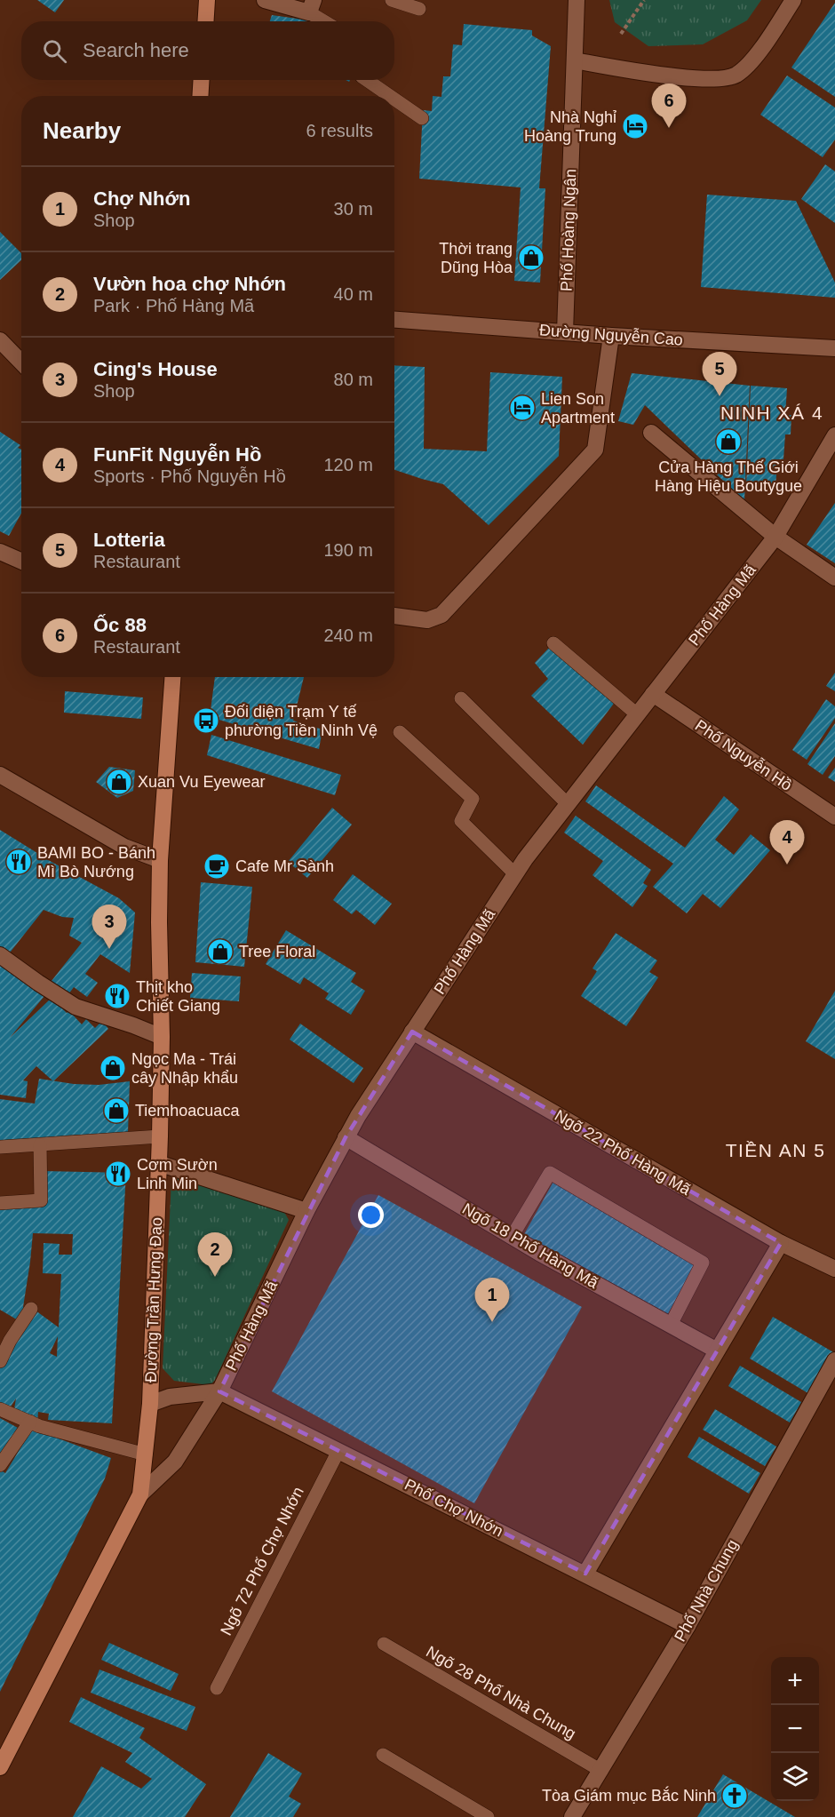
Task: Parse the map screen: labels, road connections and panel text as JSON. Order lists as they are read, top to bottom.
{
  "streets": {
    "main road": ["Đường Trần Hưng Đạo"],
    "street": [
      "Phố Hoàng Ngân",
      "Đường Nguyễn Cao",
      "Phố Hàng Mã",
      "Phố Nguyễn Hồ",
      "Ngõ 22 Phố Hàng Mã",
      "Ngõ 18 Phố Hàng Mã",
      "Phố Chợ Nhớn",
      "Phố Nhà Chung"
    ],
    "lane": ["Ngõ 72 Phố Chợ Nhớn", "Ngõ 28 Phố Nhà Chung"]
  },
  "crossings": [
    ["Phố Hoàng Ngân", "Đường Nguyễn Cao"],
    ["Phố Hàng Mã", "Phố Nguyễn Hồ"],
    ["Phố Hàng Mã", "Ngõ 22 Phố Hàng Mã"],
    ["Phố Hàng Mã", "Ngõ 18 Phố Hàng Mã"],
    ["Phố Hàng Mã", "Đường Trần Hưng Đạo"],
    ["Phố Hàng Mã", "Phố Chợ Nhớn"],
    ["Phố Chợ Nhớn", "Ngõ 72 Phố Chợ Nhớn"],
    ["Phố Chợ Nhớn", "Phố Nhà Chung"],
    ["Phố Nhà Chung", "Ngõ 28 Phố Nhà Chung"]
  ],
  "districts": ["NINH XÁ 4", "TIỀN AN 5"],
  "places": {
    "hotel": ["Nhà Nghỉ Hoàng Trung", "Lien Son Apartment"],
    "shop": [
      "Thời trang Dũng Hòa",
      "Cửa Hàng Thế Giới Hàng Hiệu Boutygue",
      "Xuan Vu Eyewear",
      "Tree Floral",
      "Ngọc Ma - Trái cây Nhập khẩu",
      "Tiemhoacuaca"
    ],
    "bus stop": ["Đối diện Trạm Y tế phường Tiền Ninh Vệ"],
    "restaurant": ["BAMI BO - Bánh Mì Bò Nướng", "Thịt kho Chiết Giang", "Cơm Sườn Linh Min"],
    "cafe": ["Cafe Mr Sành"],
    "church": ["Tòa Giám mục Bắc Ninh"]
  },
  "page": {
    "search": "Search here",
    "pins": [
      "6",
      "5",
      "4",
      "3",
      "2",
      "1"
    ],
    "heading": ["Nearby", "6 results"],
    "list": [
      {
        "mark": "1",
        "name": "Chợ Nhớn",
        "note": "Shop",
        "value": "30 m"
      },
      {
        "mark": "2",
        "name": "Vườn hoa chợ Nhớn",
        "note": "Park · Phố Hàng Mã",
        "value": "40 m"
      },
      {
        "mark": "3",
        "name": "Cing's House",
        "note": "Shop",
        "value": "80 m"
      },
      {
        "mark": "4",
        "name": "FunFit Nguyễn Hồ",
        "note": "Sports · Phố Nguyễn Hồ",
        "value": "120 m"
      },
      {
        "mark": "5",
        "name": "Lotteria",
        "note": "Restaurant",
        "value": "190 m"
      },
      {
        "mark": "6",
        "name": "Ốc 88",
        "note": "Restaurant",
        "value": "240 m"
      }
    ],
    "map_buttons": ["+", "−"]
  }
}
